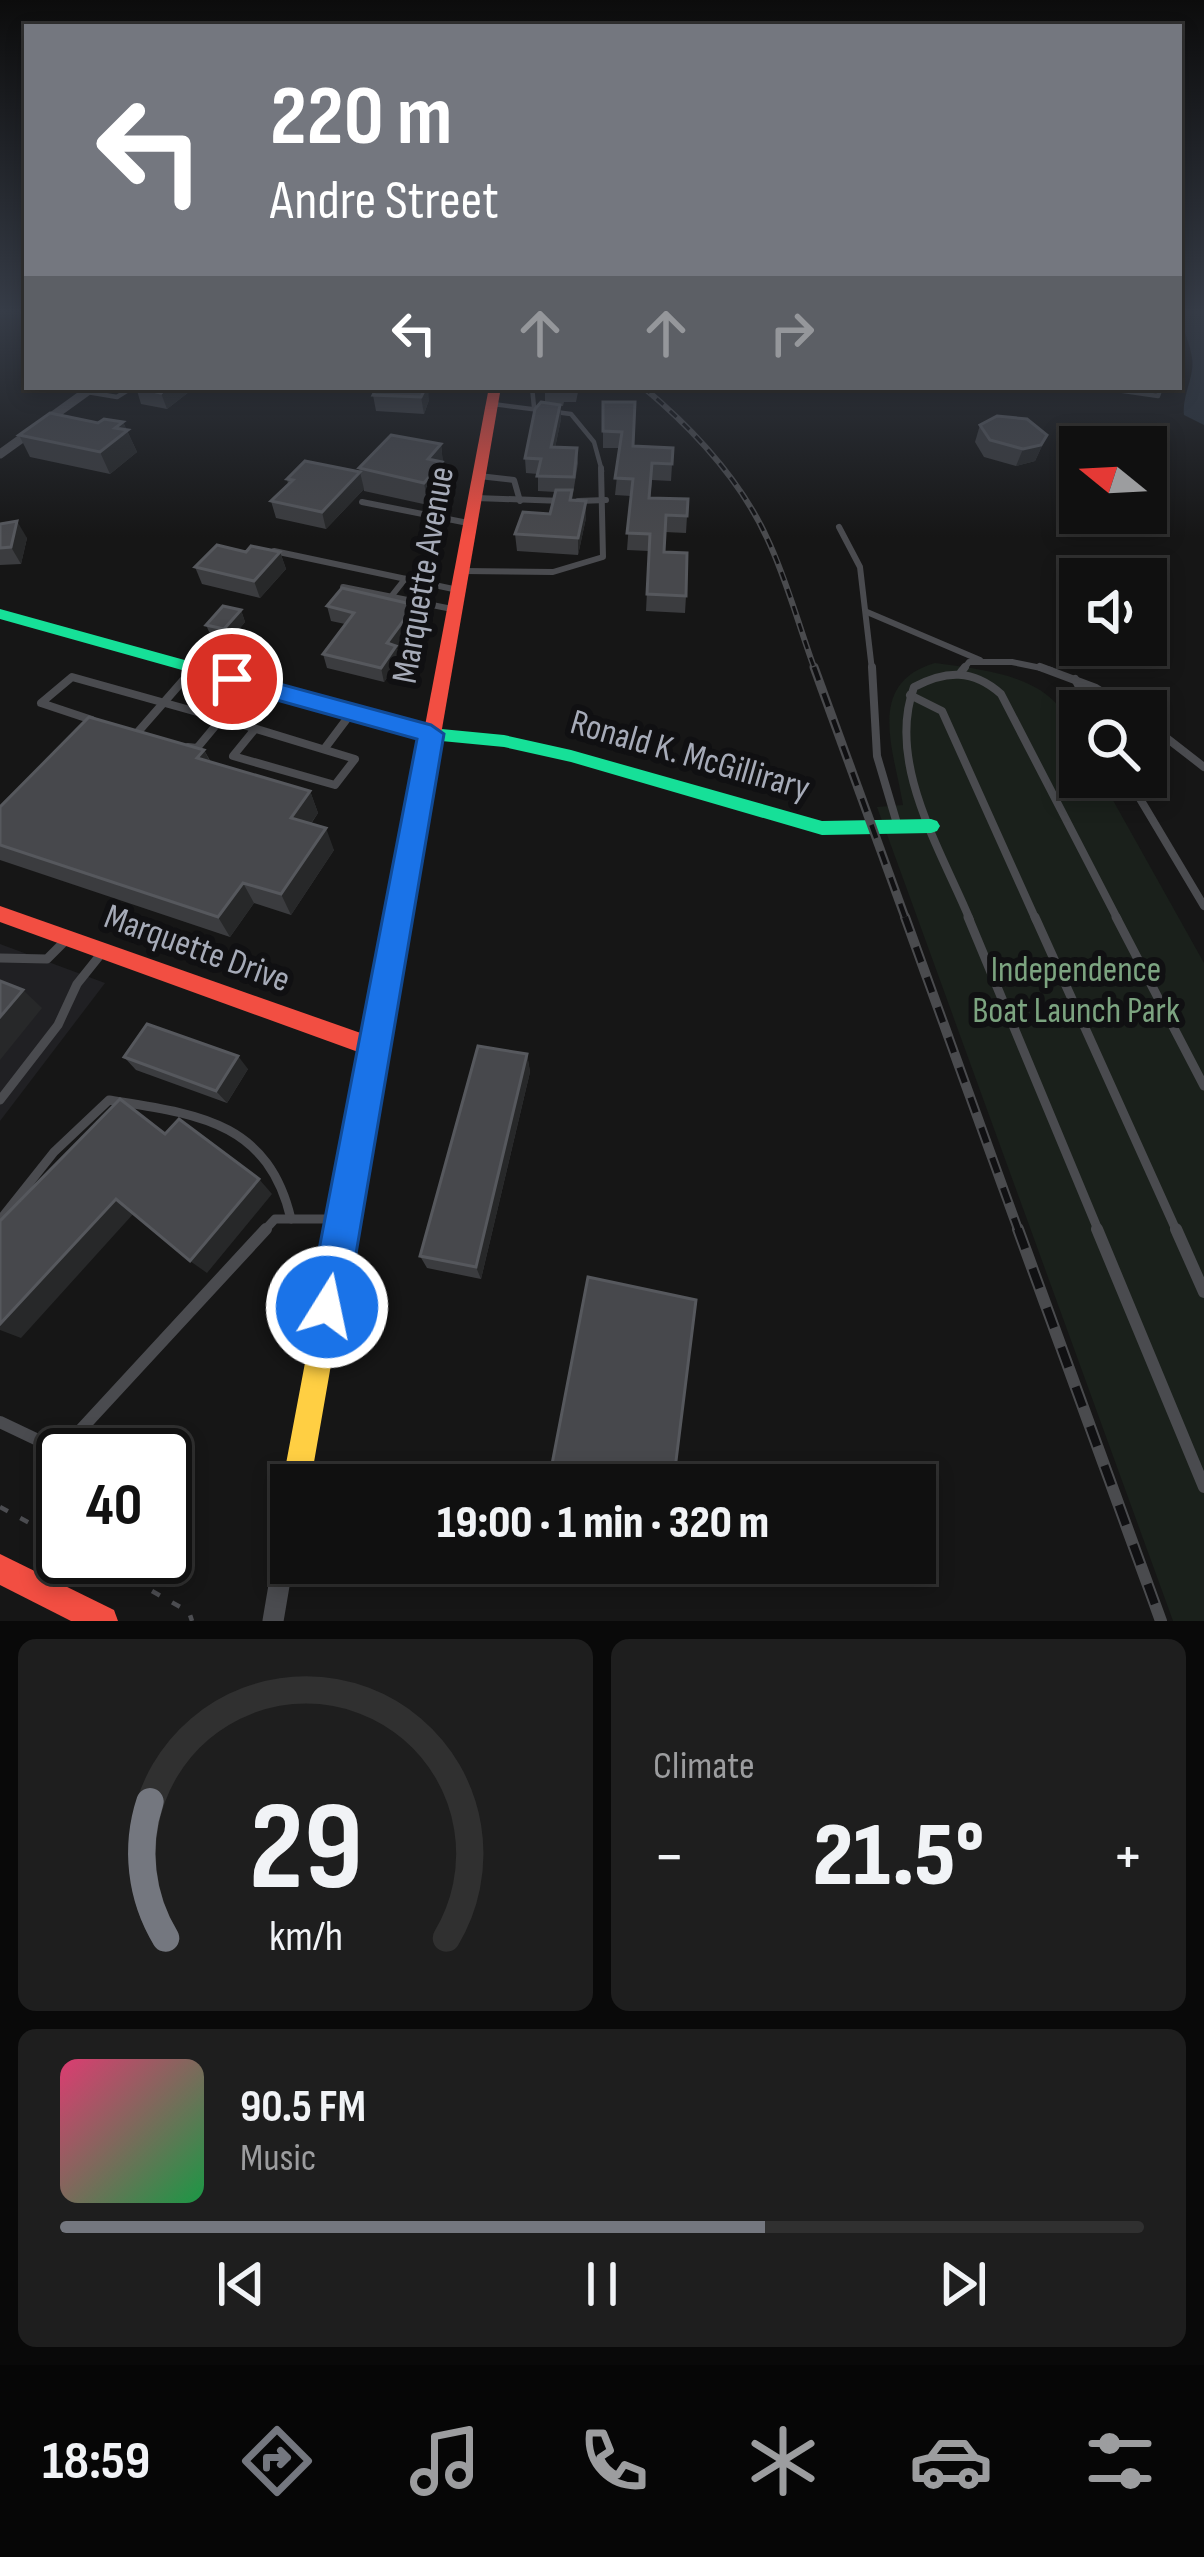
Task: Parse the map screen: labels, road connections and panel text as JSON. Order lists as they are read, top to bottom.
{
  "streets": {
    "street": ["Marquette Avenue", "Ronald K. McGillirary", "Marquette Drive"]
  },
  "crossings": [
    ["Marquette Avenue", "Ronald K. McGillirary"],
    ["Marquette Avenue", "Marquette Drive"]
  ],
  "parks": ["Independence Boat Launch Park"],
  "north": "left",
  "page": {
    "turn": ["220 m", "Andre Street"],
    "limit": "40",
    "trip": "19:00 · 1 min · 320 m",
    "tile": "Climate",
    "heat": ["−", "21.5°", "+"],
    "song": ["90.5 FM", "Music"],
    "tabs": "18:59",
    "gauge": ["29", "km/h"]
  }
}
